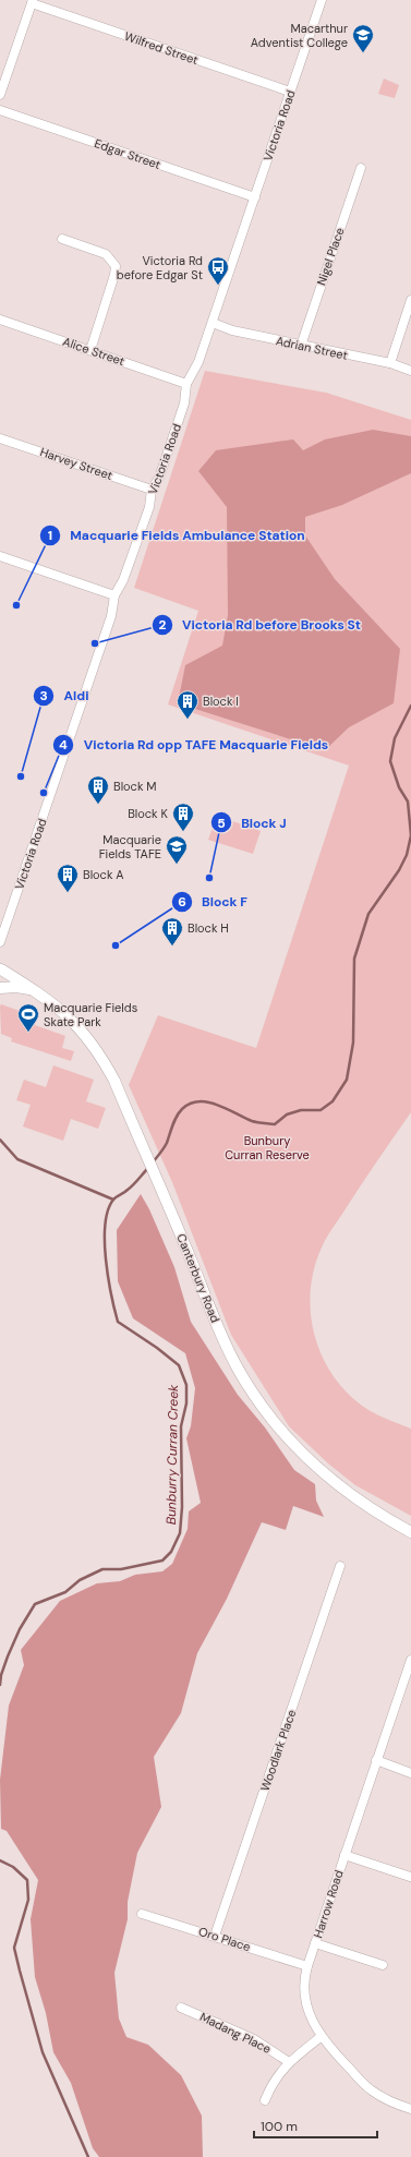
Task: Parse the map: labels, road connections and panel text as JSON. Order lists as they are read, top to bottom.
{
  "streets": {
    "main road": ["Canterbury Road"],
    "street": [
      "Wilfred Street",
      "Victoria Road",
      "Edgar Street",
      "Nigel Place",
      "Adrian Street",
      "Alice Street",
      "Harvey Street",
      "Woodlark Place",
      "Harrow Road",
      "Oro Place",
      "Madang Place"
    ]
  },
  "crossings": [
    ["Wilfred Street", "Victoria Road"],
    ["Victoria Road", "Edgar Street"],
    ["Victoria Road", "Adrian Street"],
    ["Victoria Road", "Alice Street"],
    ["Victoria Road", "Harvey Street"],
    ["Nigel Place", "Adrian Street"],
    ["Woodlark Place", "Oro Place"],
    ["Harrow Road", "Oro Place"]
  ],
  "water": ["Bunburry Curran Creek"],
  "parks": ["Bunbury Curran Reserve"],
  "places": {
    "school or university": ["Macarthur Adventist College", "Macquarie Fields TAFE"],
    "bus stop": ["Victoria Rd before Edgar St"],
    "other": [
      "Macquarie Fields Ambulance Station",
      "Victoria Rd before Brooks St",
      "Aldi",
      "Victoria Rd opp TAFE Macquarie Fields",
      "Block J",
      "Block F"
    ],
    "building": [
      "Block I",
      "Block M",
      "Block K",
      "Block A",
      "Block H"
    ],
    "sports": ["Macquarie Fields Skate Park"]
  },
  "scale_bar": "100 m"
}
